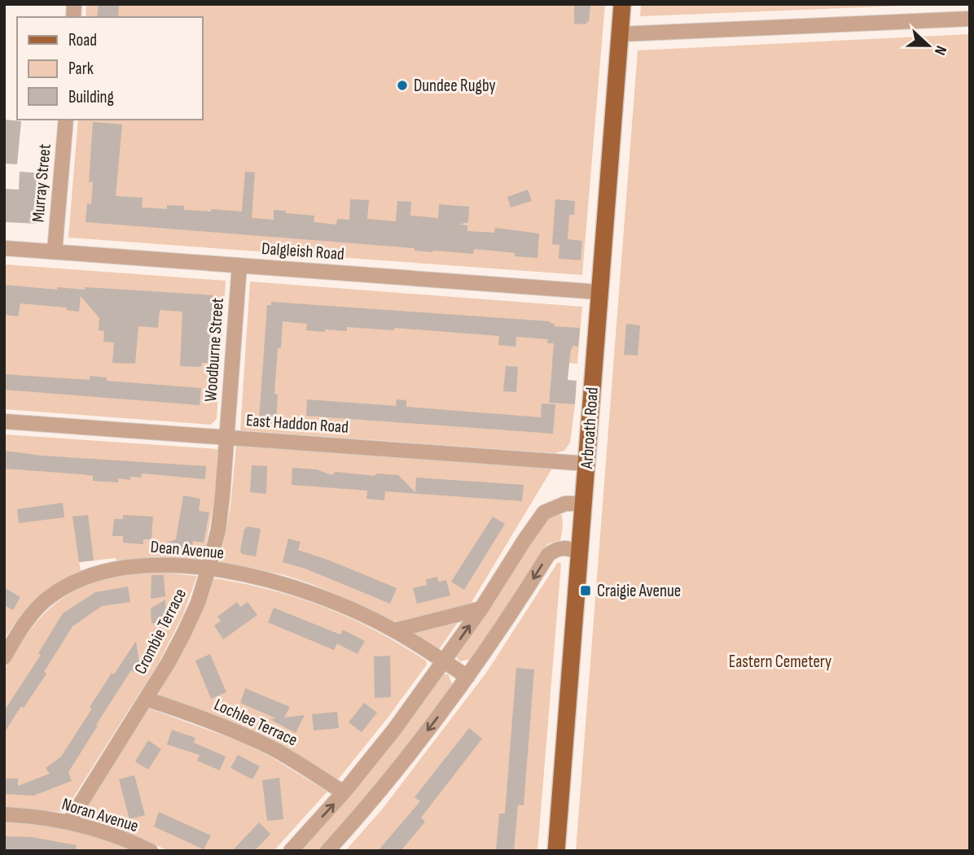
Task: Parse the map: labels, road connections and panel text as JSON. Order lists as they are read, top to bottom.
{
  "streets": {
    "main road": ["Arbroath Road"],
    "street": [
      "Murray Street",
      "Dalgleish Road",
      "Woodburne Street",
      "East Haddon Road",
      "Dean Avenue",
      "Crombie Terrace",
      "Lochlee Terrace",
      "Noran Avenue"
    ]
  },
  "crossings": [
    ["Murray Street", "Dalgleish Road"],
    ["Dalgleish Road", "Woodburne Street"],
    ["Dalgleish Road", "Arbroath Road"],
    ["Woodburne Street", "East Haddon Road"],
    ["Woodburne Street", "Crombie Terrace"],
    ["East Haddon Road", "Arbroath Road"],
    ["East Haddon Road", "Crombie Terrace"],
    ["Dean Avenue", "Crombie Terrace"],
    ["Crombie Terrace", "Lochlee Terrace"],
    ["Crombie Terrace", "Noran Avenue"]
  ],
  "parks": ["Eastern Cemetery"],
  "places": {
    "other": ["Dundee Rugby"],
    "transit": ["Craigie Avenue"]
  },
  "legend": ["Road", "Park", "Building"],
  "north": "right"
}
